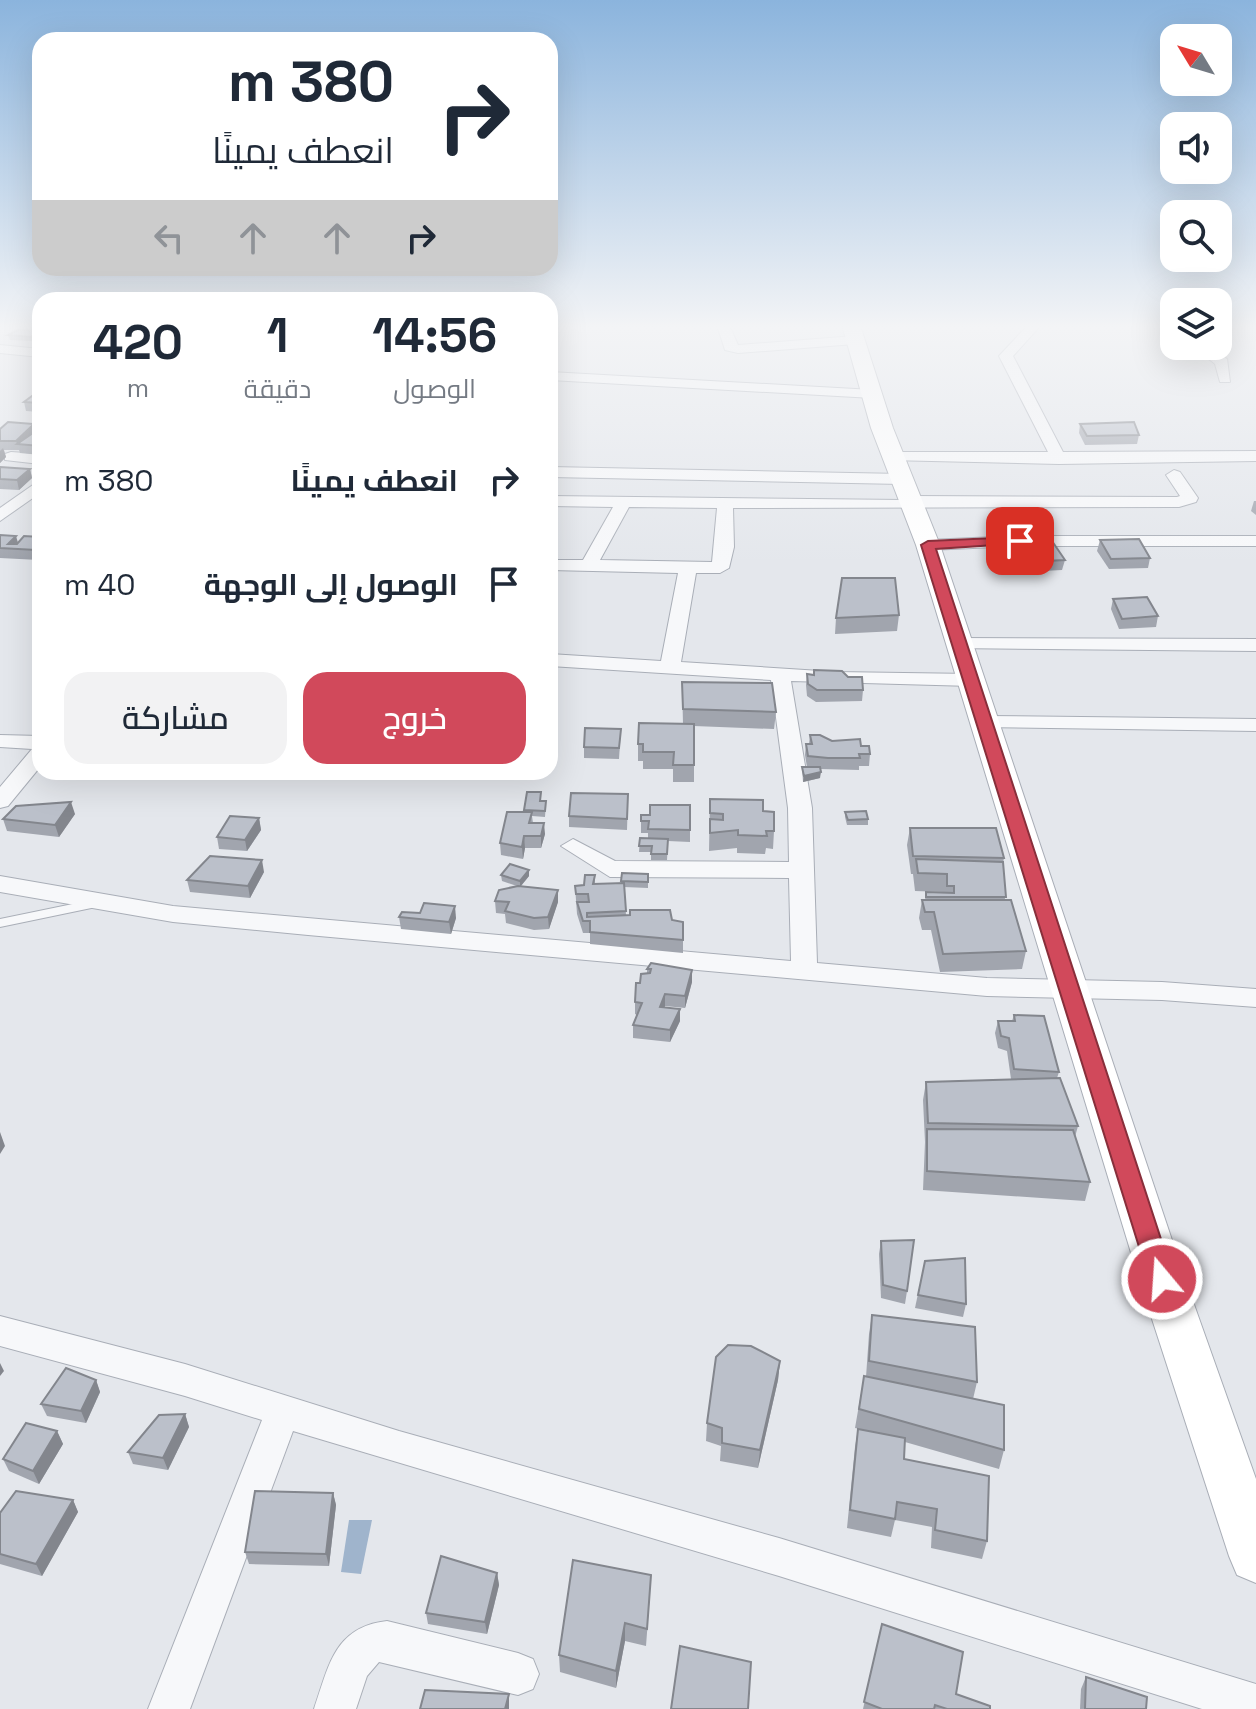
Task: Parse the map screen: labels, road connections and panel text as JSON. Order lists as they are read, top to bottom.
{
  "north": "top left",
  "page": {
    "turn": ["380 m", "انعطف يمينًا"],
    "eta": [
      "14:56",
      "الوصول",
      "1",
      "دقيقة",
      "420",
      "m"
    ],
    "list": [
      {
        "name": "انعطف يمينًا",
        "value": "380 m"
      },
      {
        "name": "الوصول إلى الوجهة",
        "value": "40 m"
      }
    ],
    "buttons": ["خروج", "مشاركة"]
  }
}
